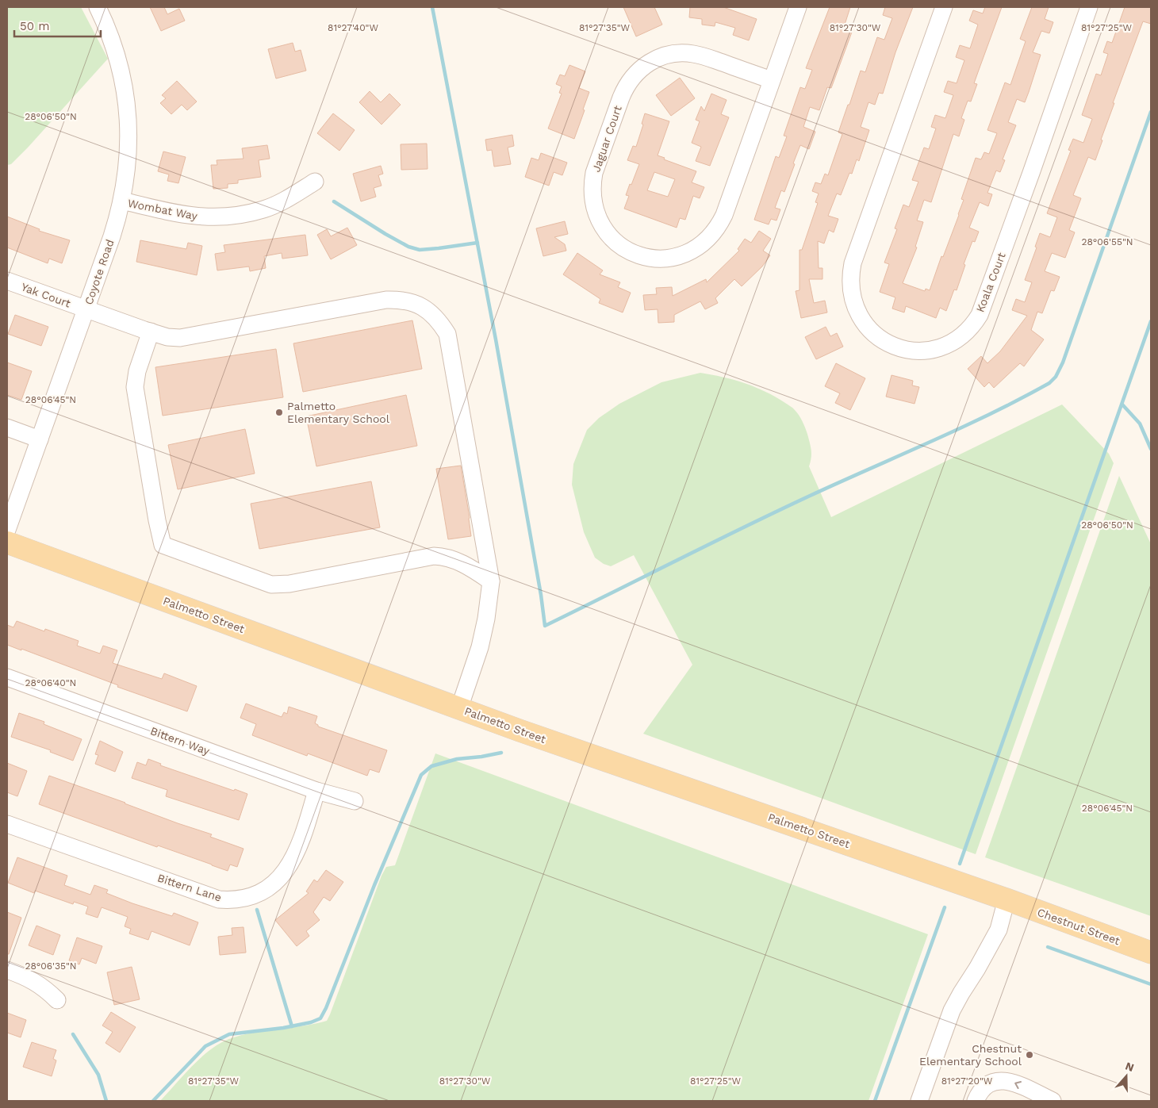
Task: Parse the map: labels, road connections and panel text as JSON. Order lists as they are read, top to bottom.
{
  "streets": {
    "main road": ["Palmetto Street", "Chestnut Street"],
    "street": [
      "Jaguar Court",
      "Wombat Way",
      "Coyote Road",
      "Koala Court",
      "Yak Court",
      "Bittern Way",
      "Bittern Lane"
    ]
  },
  "crossings": [
    ["Wombat Way", "Coyote Road"],
    ["Coyote Road", "Yak Court"],
    ["Yak Court", "Palmetto Street"],
    ["Palmetto Street", "Chestnut Street"],
    ["Bittern Way", "Bittern Lane"]
  ],
  "places": ["Palmetto Elementary School", "Chestnut Elementary School"],
  "scale_bar": "50 m",
  "north": "top",
  "coordinates": [
    "81°27'35\"W",
    "81°27'30\"W",
    "81°27'40\"W",
    "81°27'25\"W",
    "28°06'50\"N",
    "28°06'55\"N",
    "28°06'45\"N",
    "28°06'40\"N",
    "28°06'35\"N",
    "81°27'20\"W"
  ]
}
